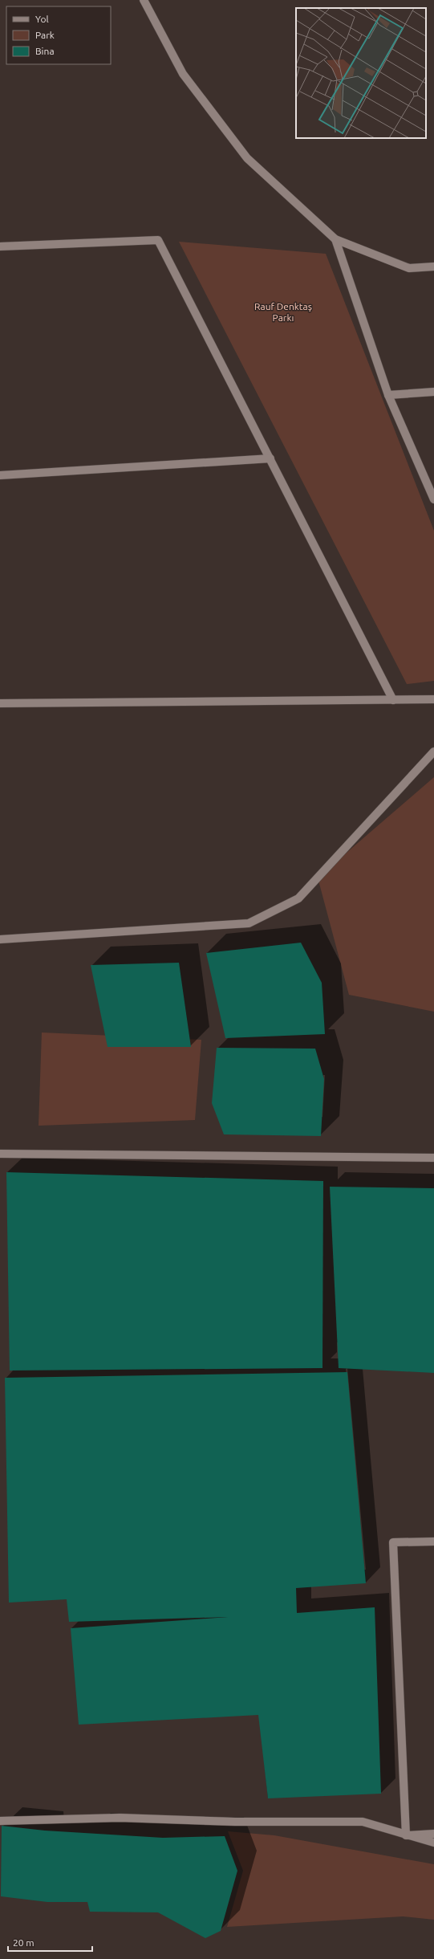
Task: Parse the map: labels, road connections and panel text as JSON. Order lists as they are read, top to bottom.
{
  "parks": ["Rauf Denktaş Parkı"],
  "legend": ["Yol", "Park", "Bina"],
  "scale_bar": "20 m"
}
